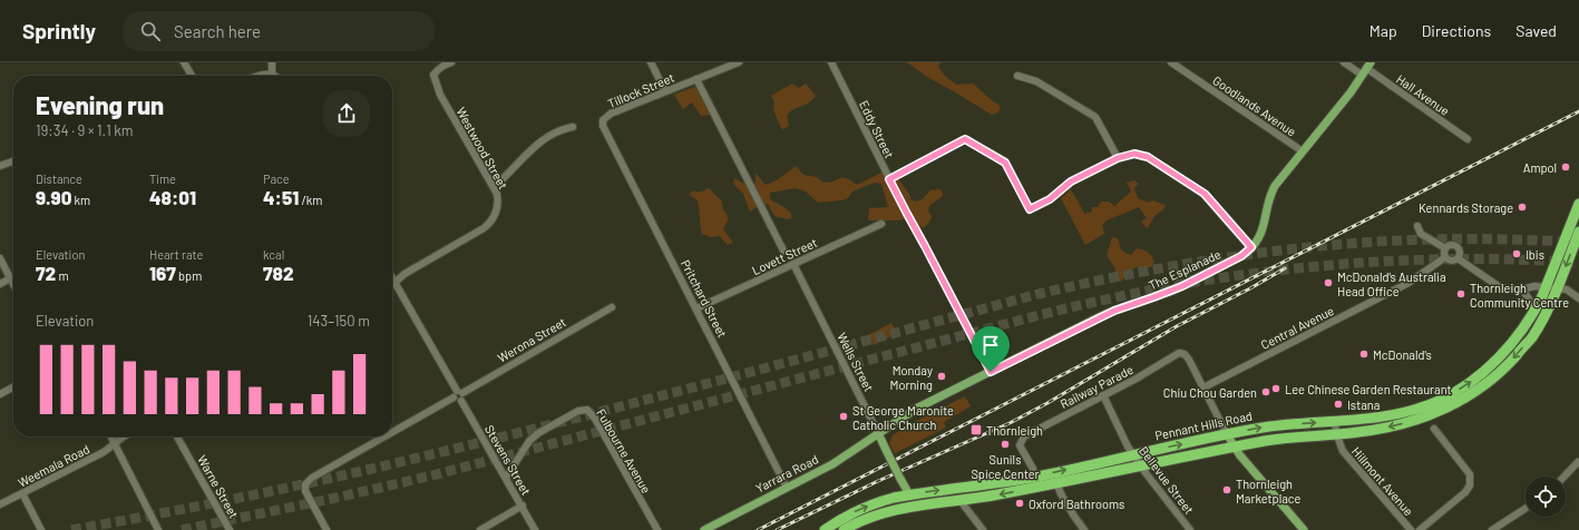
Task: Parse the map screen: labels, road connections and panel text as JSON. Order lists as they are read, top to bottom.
{
  "streets": {
    "highway": ["Pennant Hills Road"],
    "main road": ["The Esplanade", "Wells Street", "Yarrara Road"],
    "street": [
      "Tillock Street",
      "Hall Avenue",
      "Goodlands Avenue",
      "Eddy Street",
      "Westwood Street",
      "Lovett Street",
      "Pritchard Street",
      "Central Avenue",
      "Werona Street",
      "Railway Parade",
      "Fulbourne Avenue",
      "Stevens Street",
      "Weemala Road",
      "Bellevue Street",
      "Hillmont Avenue",
      "Warne Street"
    ]
  },
  "crossings": [
    ["Tillock Street", "Pritchard Street"],
    ["Hall Avenue", "The Esplanade"],
    ["Goodlands Avenue", "The Esplanade"],
    ["Eddy Street", "The Esplanade"],
    ["Westwood Street", "Stevens Street"],
    ["Lovett Street", "Pritchard Street"],
    ["Lovett Street", "Wells Street"],
    ["The Esplanade", "Wells Street"],
    ["The Esplanade", "Yarrara Road"],
    ["Pritchard Street", "Yarrara Road"],
    ["Central Avenue", "Railway Parade"],
    ["Werona Street", "Stevens Street"],
    ["Wells Street", "Pennant Hills Road"],
    ["Wells Street", "Yarrara Road"],
    ["Railway Parade", "Pennant Hills Road"],
    ["Railway Parade", "Bellevue Street"],
    ["Pennant Hills Road", "Bellevue Street"],
    ["Pennant Hills Road", "Hillmont Avenue"],
    ["Fulbourne Avenue", "Stevens Street"]
  ],
  "places": {
    "other": [
      "Ampol",
      "Kennards Storage",
      "Ibis",
      "McDonald's Australia Head Office",
      "Thornleigh Community Centre",
      "McDonald's",
      "Monday Morning",
      "Lee Chinese Garden Restaurant",
      "Chiu Chou Garden",
      "Istana",
      "St George Maronite Catholic Church",
      "Sunils Spice Center",
      "Thornleigh Marketplace",
      "Oxford Bathrooms"
    ],
    "transit": ["Thornleigh"]
  },
  "page": {
    "header": "Sprintly",
    "search": "Search here",
    "nav": ["Map", "Directions", "Saved"],
    "heading": ["Evening run", "19:34 · 9 × 1.1 km"],
    "stats": [
      ["Distance", "9.90 km"],
      ["Time", "48:01"],
      ["Pace", "4:51 /km"],
      ["Elevation", "72 m"],
      ["Heart rate", "167 bpm"],
      ["kcal", "782"]
    ],
    "chart": ["Elevation", "143–150 m"]
  }
}
